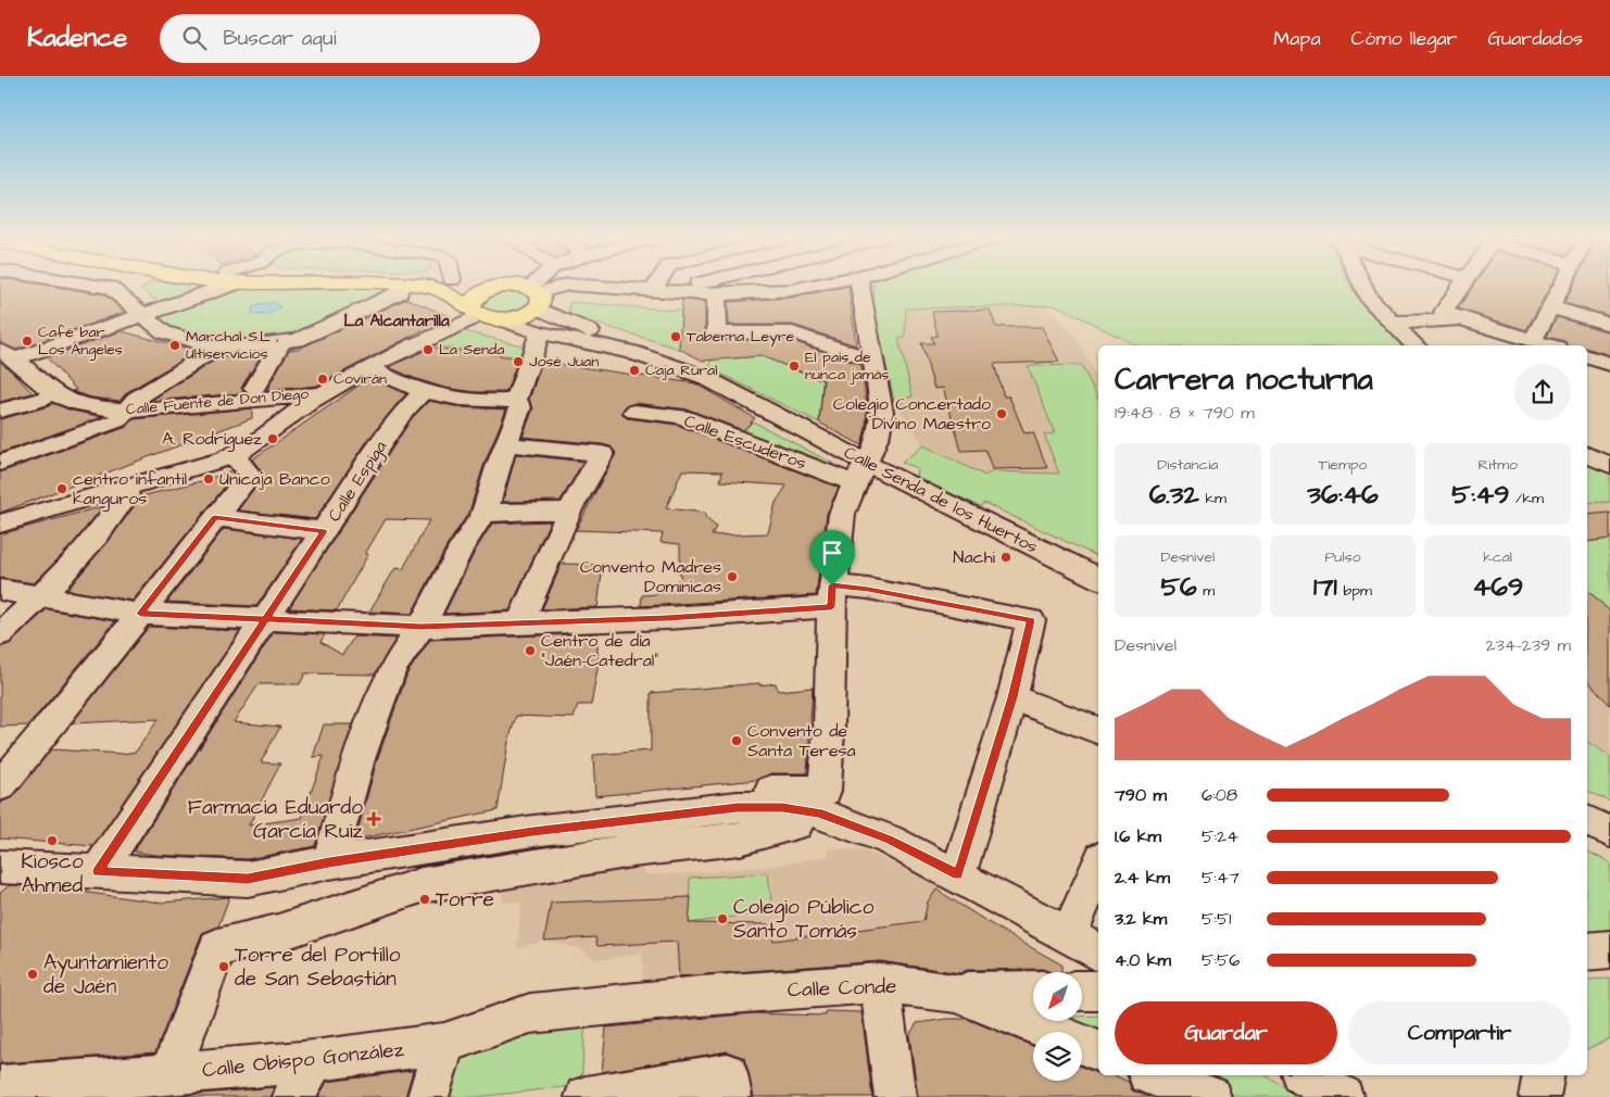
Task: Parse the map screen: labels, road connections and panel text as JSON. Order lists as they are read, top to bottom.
{
  "streets": {
    "street": [
      "Calle Fuente de Don Diego",
      "Calle Escuderos",
      "Calle Espiga",
      "Calle Senda de los Huertos",
      "Calle Conde",
      "Calle Obispo González"
    ]
  },
  "crossings": [
    ["Calle Escuderos", "Calle Senda de los Huertos"],
    ["Calle Conde", "Calle Obispo González"]
  ],
  "districts": ["La Alcantarilla"],
  "places": {
    "other": [
      "Taberna Leyre",
      "Café bar Los Ángeles",
      "Marchal S.L , Ultiservicios",
      "La Senda",
      "José Juan",
      "El país de nunca jamás",
      "Caja Rural",
      "Covirán",
      "Colegio Concertado Divino Maestro",
      "A. Rodríguez",
      "Unicaja Banco",
      "centro infantil kanguros",
      "Nachi",
      "Convento Madres Dominicas",
      "Centro de día \"Jaén-Catedral\"",
      "Convento de Santa Teresa",
      "Kiosco Ahmed",
      "Torre",
      "Colegio Público Santo Tomás",
      "Torre del Portillo de San Sebastián",
      "Ayuntamiento de Jaén"
    ],
    "health": ["Farmacia Eduardo García Ruiz"]
  },
  "north": "bottom left",
  "page": {
    "header": "Kadence",
    "search": "Buscar aquí",
    "nav": ["Mapa", "Cómo llegar", "Guardados"],
    "heading": ["Carrera nocturna", "19:48 · 8 × 790 m"],
    "stats": [
      ["Distancia", "6.32 km"],
      ["Tiempo", "36:46"],
      ["Ritmo", "5:49 /km"],
      ["Desnivel", "56 m"],
      ["Pulso", "171 bpm"],
      ["kcal", "469"]
    ],
    "chart": ["Desnivel", "234–239 m"],
    "list": [
      {
        "name": "790 m",
        "note": "6:08"
      },
      {
        "name": "1.6 km",
        "note": "5:24"
      },
      {
        "name": "2.4 km",
        "note": "5:47"
      },
      {
        "name": "3.2 km",
        "note": "5:51"
      },
      {
        "name": "4.0 km",
        "note": "5:56"
      }
    ],
    "buttons": ["Guardar", "Compartir"]
  }
}
